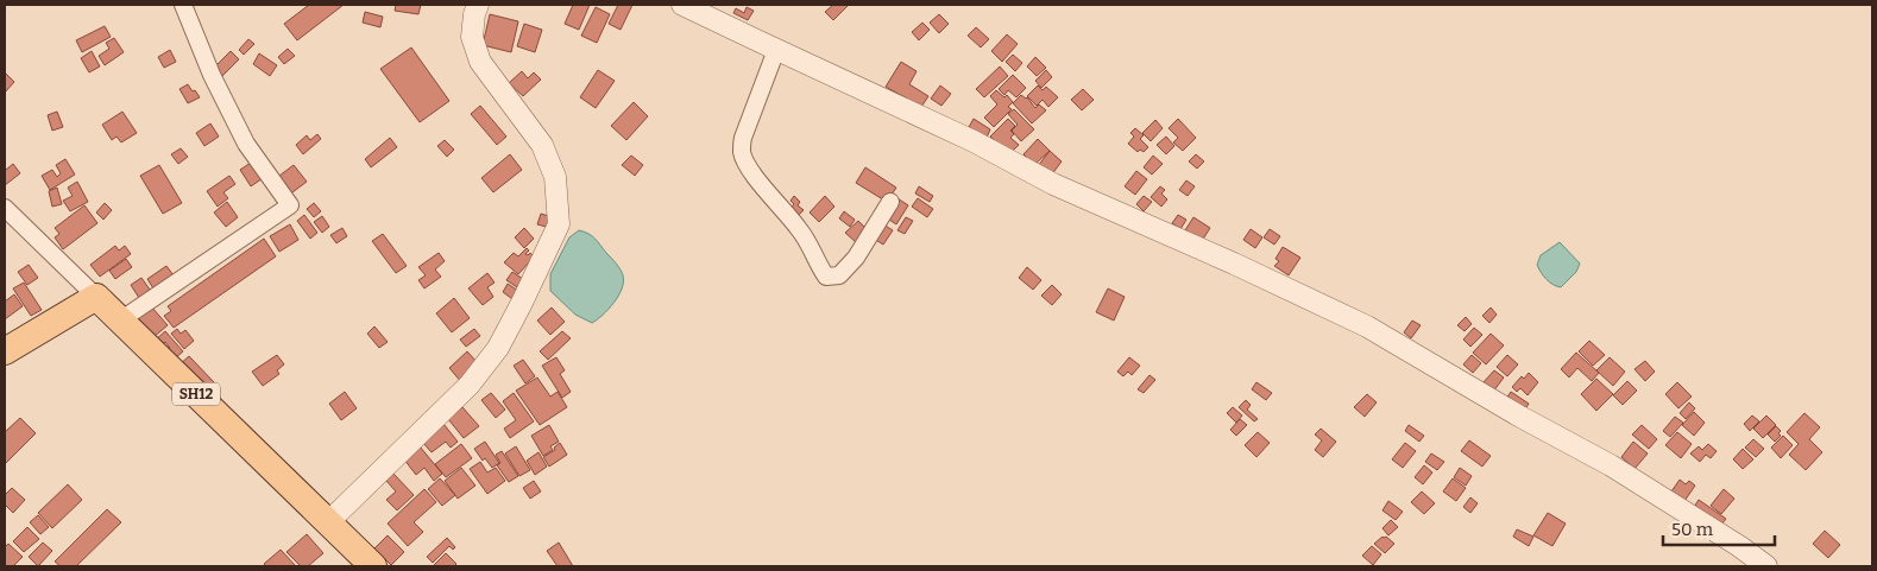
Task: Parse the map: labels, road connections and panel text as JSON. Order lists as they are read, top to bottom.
{
  "streets": {
    "main road": ["SH12"]
  },
  "scale_bar": "50 m"
}
